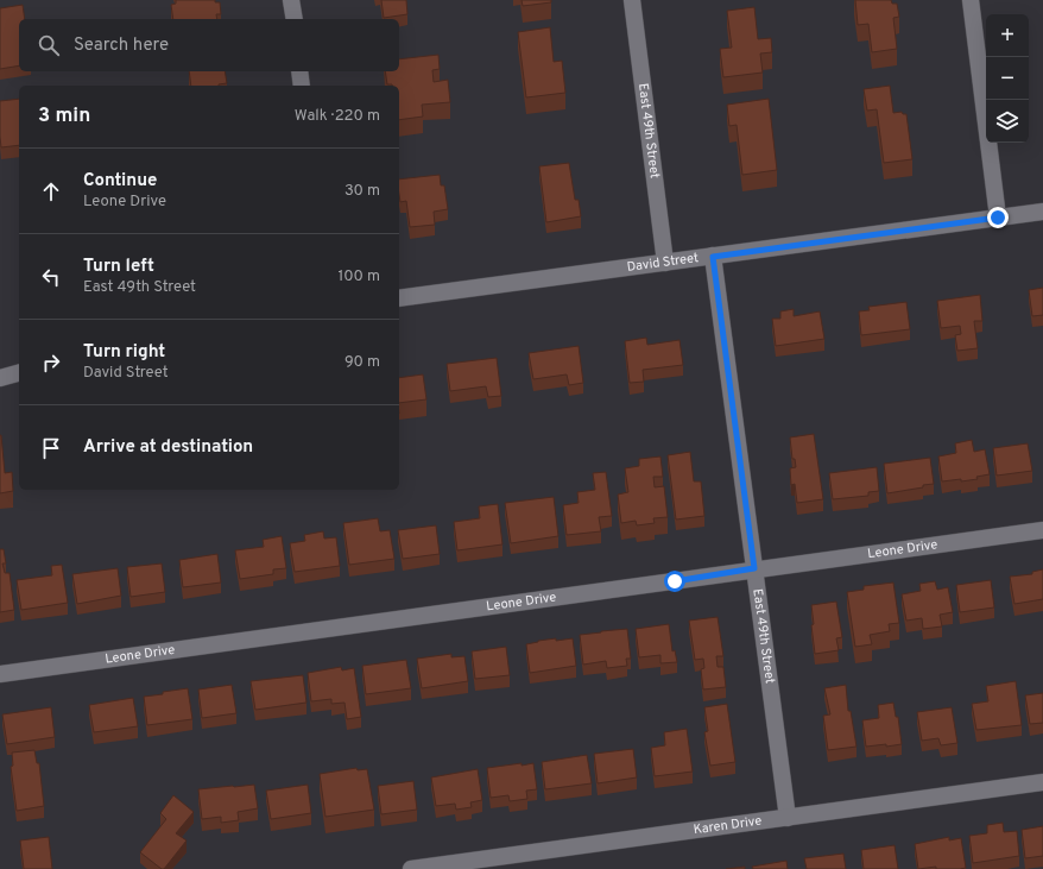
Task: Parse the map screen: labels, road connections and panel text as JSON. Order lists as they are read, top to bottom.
{
  "streets": {
    "street": [
      "East 49th Street",
      "David Street",
      "Leone Drive",
      "Karen Drive"
    ]
  },
  "crossings": [
    ["East 49th Street", "David Street"],
    ["East 49th Street", "Leone Drive"],
    ["East 49th Street", "Karen Drive"]
  ],
  "page": {
    "map_buttons": ["+", "−"],
    "search": "Search here",
    "heading": ["3 min", "Walk · 220 m"],
    "list": [
      ["Continue", "Leone Drive", "30 m"],
      ["Turn left", "East 49th Street", "100 m"],
      ["Turn right", "David Street", "90 m"],
      "Arrive at destination"
    ]
  }
}
